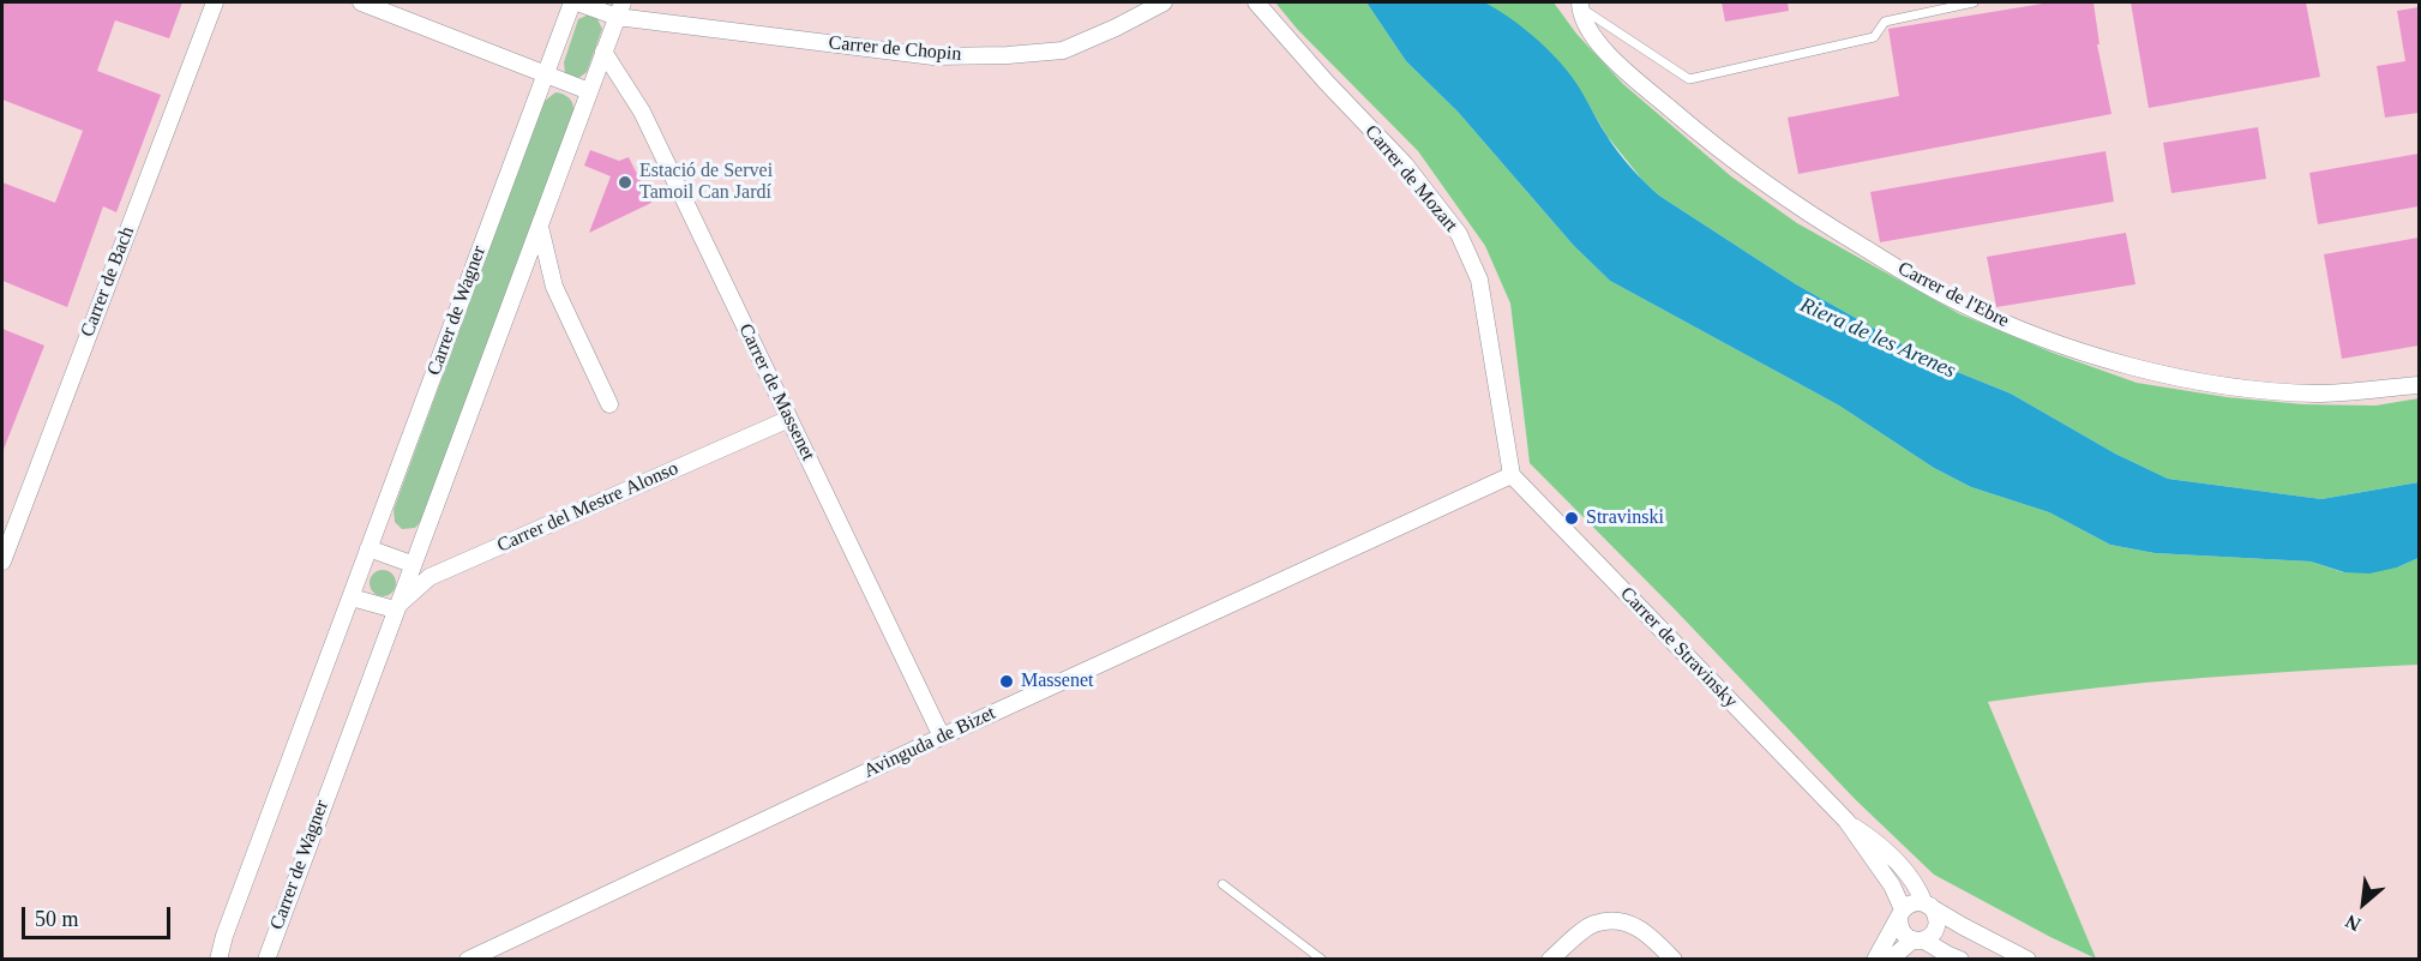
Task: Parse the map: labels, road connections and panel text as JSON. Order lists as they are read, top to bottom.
{
  "streets": {
    "street": [
      "Carrer de Chopin",
      "Carrer de Mozart",
      "Carrer de Bach",
      "Carrer de l'Ebre",
      "Carrer de Wagner",
      "Carrer de Massenet",
      "Carrer del Mestre Alonso",
      "Carrer de Stravinsky",
      "Avinguda de Bizet"
    ]
  },
  "crossings": [
    ["Carrer de Chopin", "Carrer de Wagner"],
    ["Carrer de Mozart", "Carrer de Stravinsky"],
    ["Carrer de Mozart", "Avinguda de Bizet"],
    ["Carrer de Wagner", "Carrer de Massenet"],
    ["Carrer de Wagner", "Carrer del Mestre Alonso"],
    ["Carrer de Massenet", "Carrer del Mestre Alonso"],
    ["Carrer de Massenet", "Avinguda de Bizet"],
    ["Carrer de Stravinsky", "Avinguda de Bizet"]
  ],
  "water": ["Riera de les Arenes"],
  "places": ["Estació de Servei Tamoil Can Jardí", "Stravinski", "Massenet"],
  "scale_bar": "50 m",
  "north": "bottom left"
}
